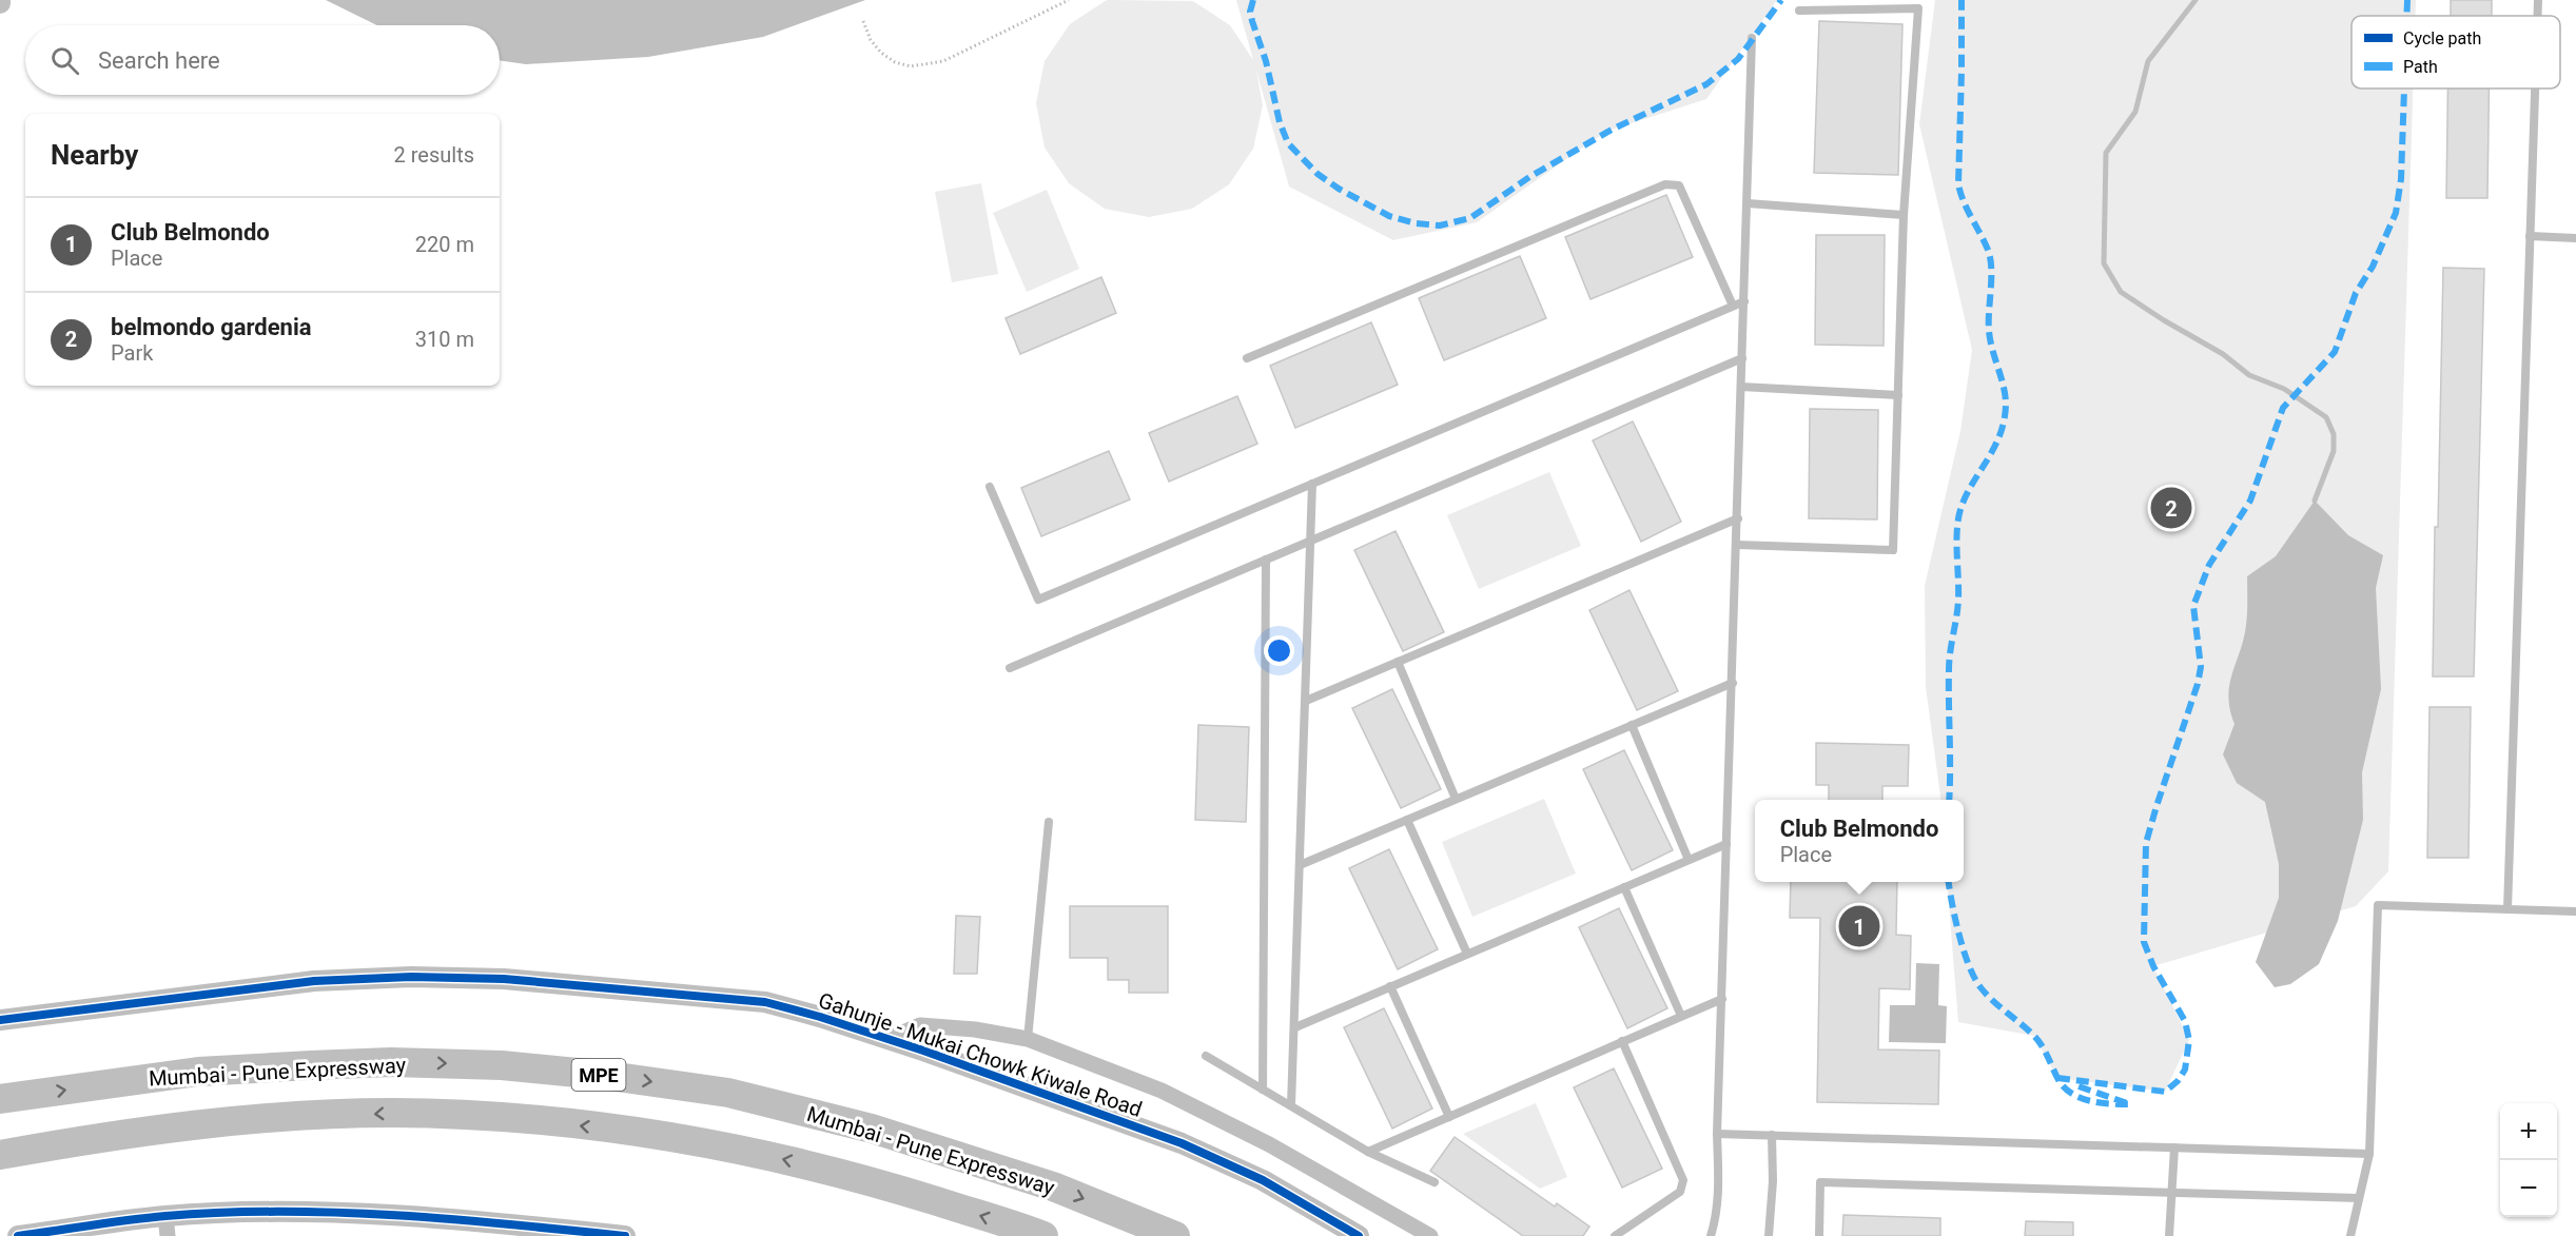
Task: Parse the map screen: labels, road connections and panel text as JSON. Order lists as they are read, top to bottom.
{
  "streets": {
    "highway": ["Mumbai - Pune Expressway", "MPE"],
    "street": ["Gahunje - Mukai Chowk Kiwale Road"]
  },
  "legend": ["Cycle path", "Path"],
  "page": {
    "search": "Search here",
    "heading": ["Nearby", "2 results"],
    "list": [
      {
        "mark": "1",
        "name": "Club Belmondo",
        "note": "Place",
        "value": "220 m"
      },
      {
        "mark": "2",
        "name": "belmondo gardenia",
        "note": "Park",
        "value": "310 m"
      }
    ],
    "pins": ["2", "1"],
    "popup": ["Club Belmondo", "Place"],
    "map_buttons": ["+", "−"]
  }
}
